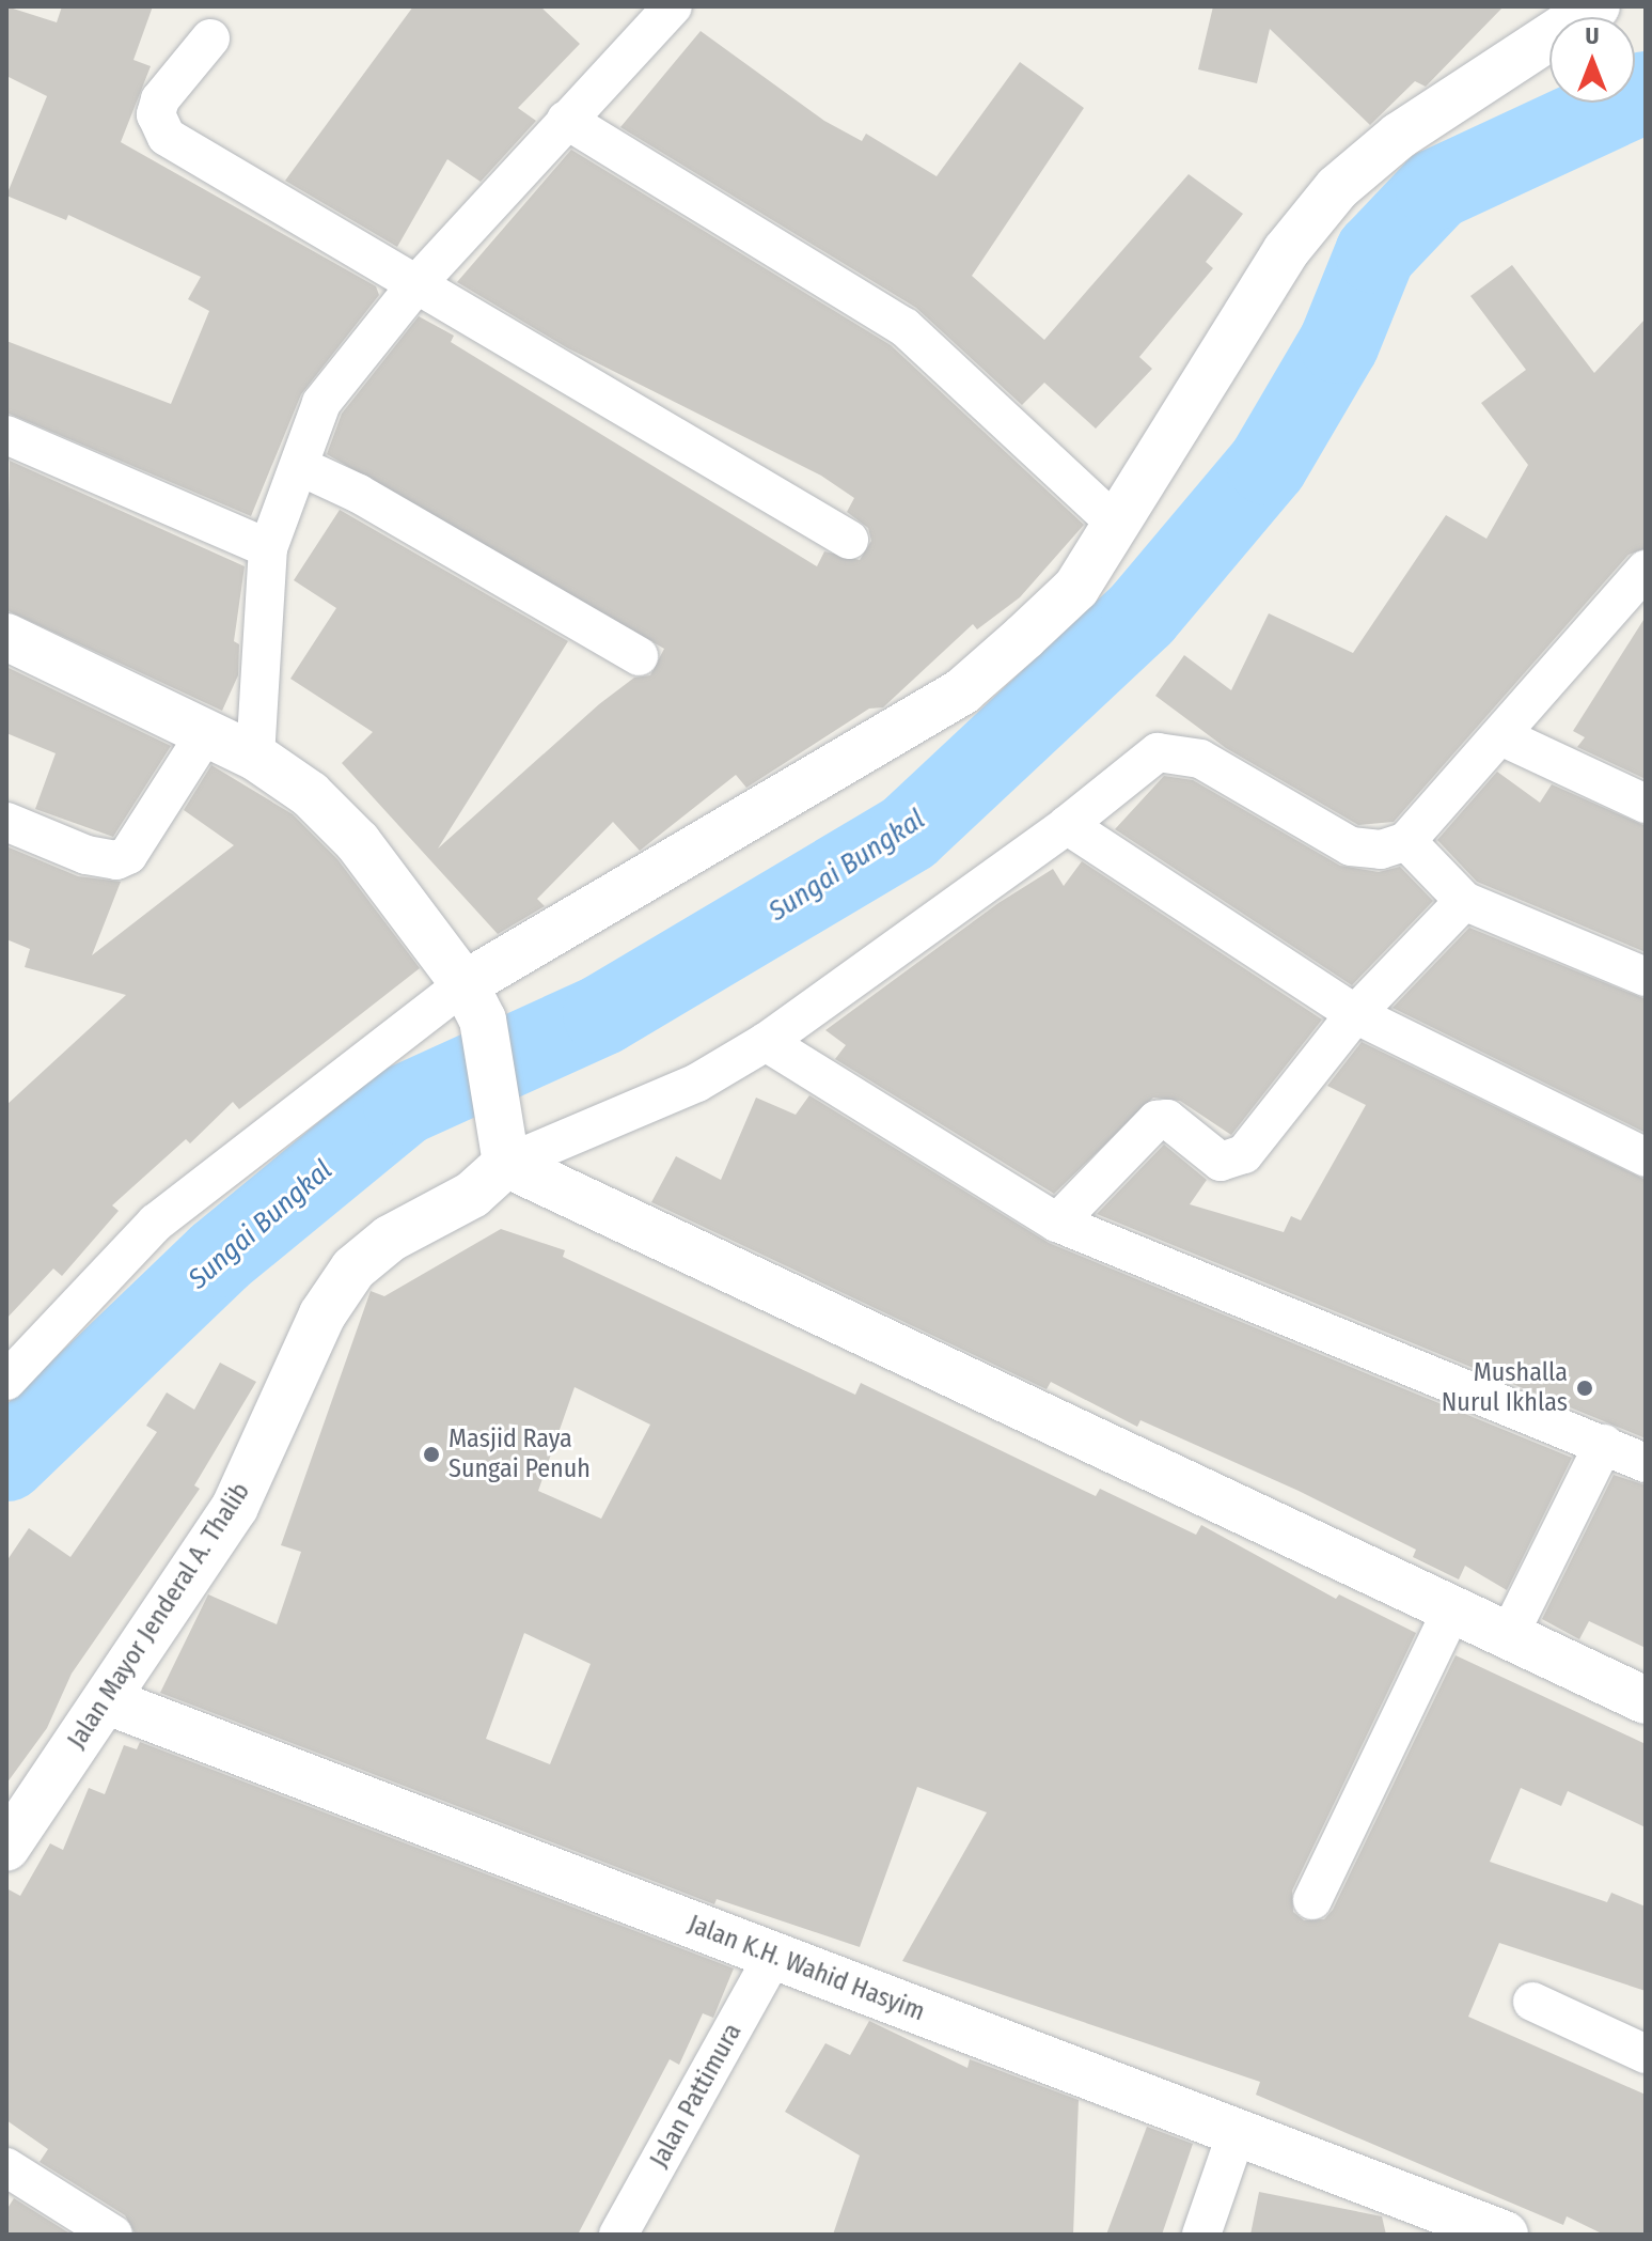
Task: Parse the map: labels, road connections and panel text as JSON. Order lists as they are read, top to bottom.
{
  "streets": {
    "main road": ["Jalan Mayor Jenderal A. Thalib", "Jalan K.H. Wahid Hasyim"],
    "street": ["Jalan Pattimura"]
  },
  "crossings": [
    ["Jalan Mayor Jenderal A. Thalib", "Jalan K.H. Wahid Hasyim"],
    ["Jalan K.H. Wahid Hasyim", "Jalan Pattimura"]
  ],
  "water": ["Sungai Bungkal"],
  "places": ["Mushalla Nurul Ikhlas", "Masjid Raya Sungai Penuh"],
  "north": "top"
}
